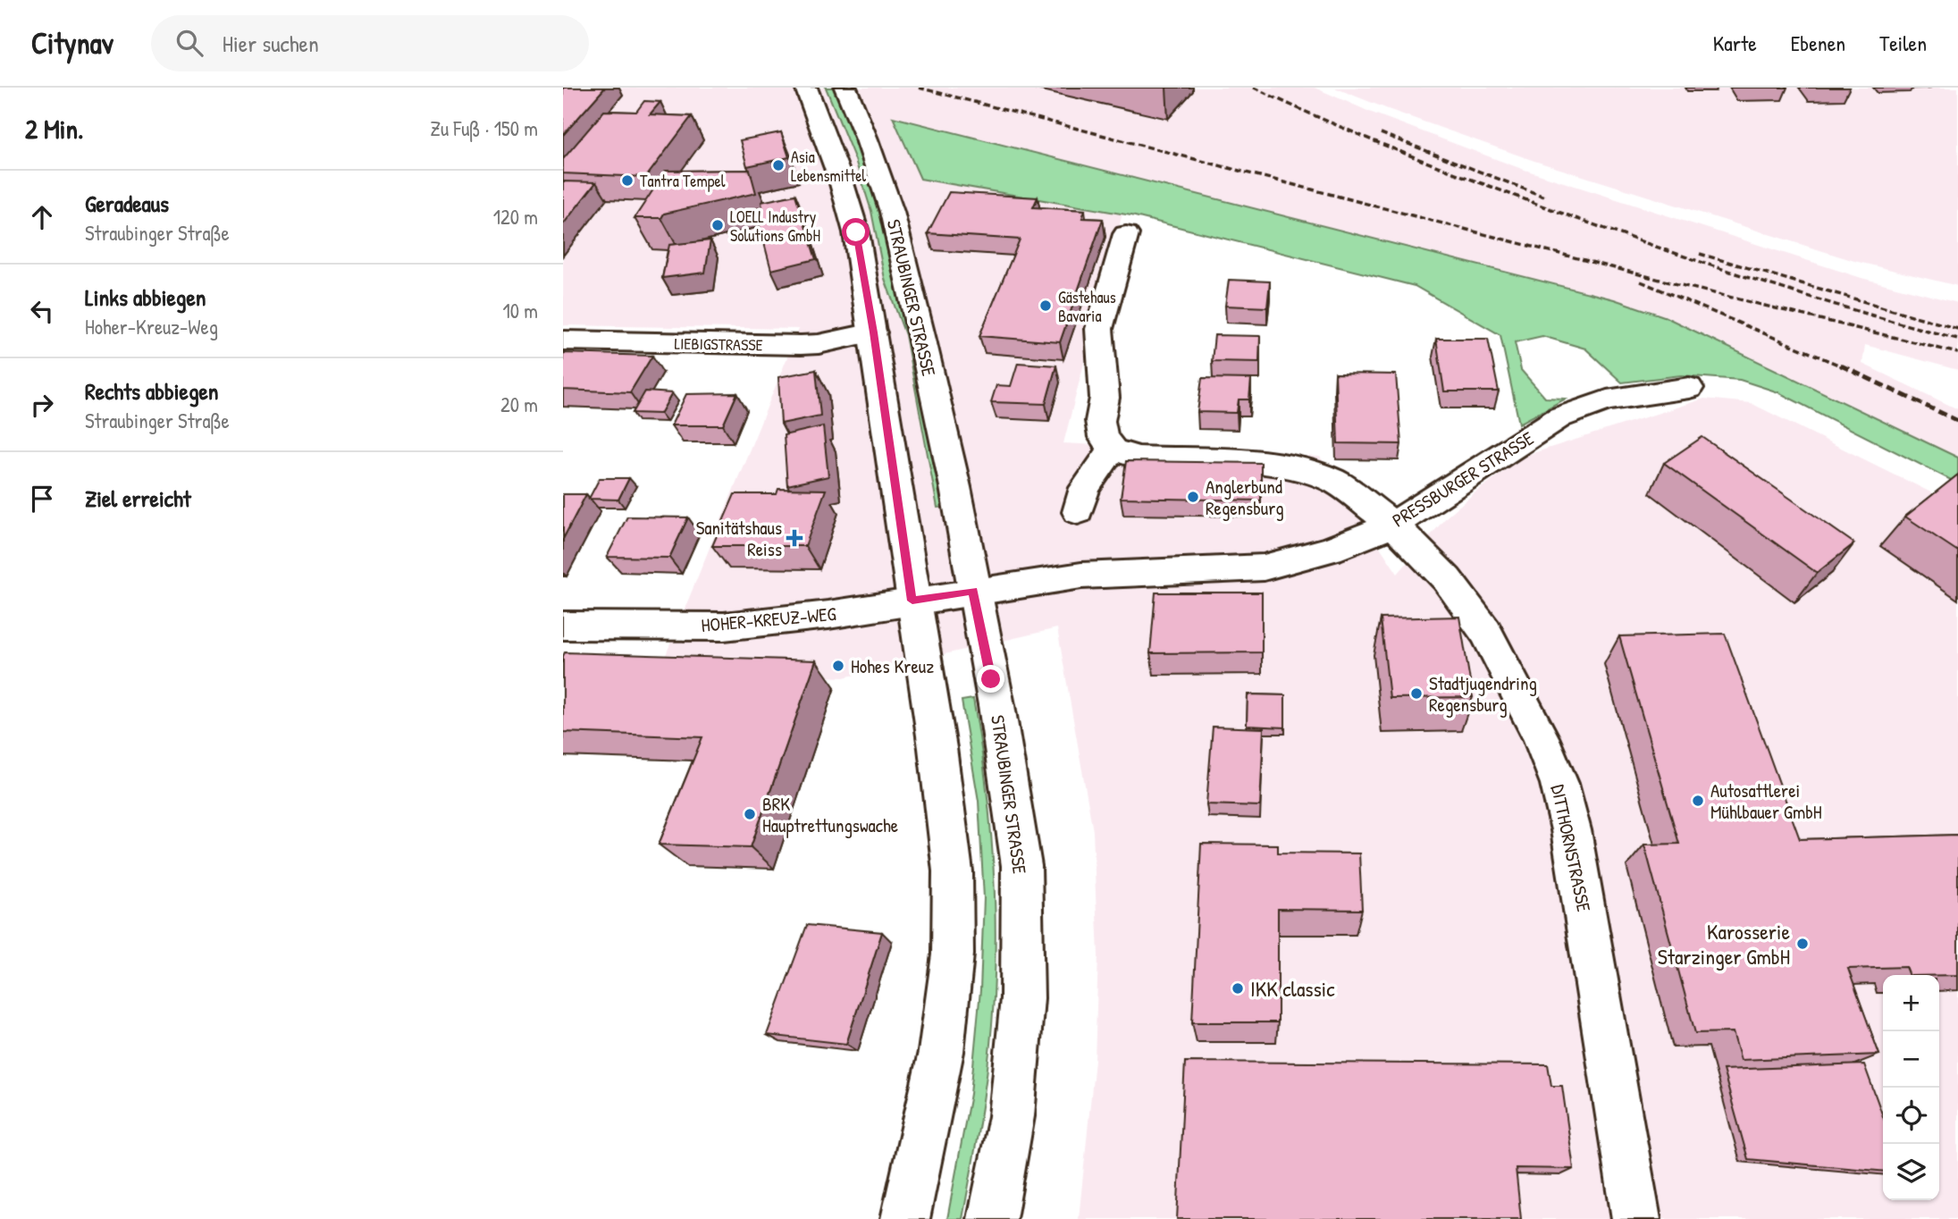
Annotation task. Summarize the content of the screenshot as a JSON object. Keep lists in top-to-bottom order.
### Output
{
  "streets": {
    "main road": [
      "STRAUBINGER STRASSE",
      "LIEBIGSTRASSE",
      "PRESSBURGER STRASSE",
      "HOHER-KREUZ-WEG",
      "DITTHORNSTRASSE"
    ]
  },
  "crossings": [
    ["STRAUBINGER STRASSE", "LIEBIGSTRASSE"],
    ["STRAUBINGER STRASSE", "PRESSBURGER STRASSE"],
    ["STRAUBINGER STRASSE", "HOHER-KREUZ-WEG"],
    ["PRESSBURGER STRASSE", "HOHER-KREUZ-WEG"],
    ["PRESSBURGER STRASSE", "DITTHORNSTRASSE"]
  ],
  "places": {
    "other": [
      "Asia Lebensmittel",
      "Tantra Tempel",
      "LOELL Industry Solutions GmbH",
      "Gästehaus Bavaria",
      "Anglerbund Regensburg",
      "Hohes Kreuz",
      "Stadtjugendring Regensburg",
      "Autosattlerei Mühlbauer GmbH",
      "BRK Hauptrettungswache",
      "Karosserie Starzinger GmbH",
      "IKK classic"
    ],
    "health": ["Sanitätshaus Reiss"]
  },
  "page": {
    "header": "Citynav",
    "search": "Hier suchen",
    "nav": ["Karte", "Ebenen", "Teilen"],
    "heading": ["2 Min.", "Zu Fuß · 150 m"],
    "list": [
      ["Geradeaus", "Straubinger Straße", "120 m"],
      ["Links abbiegen", "Hoher-Kreuz-Weg", "10 m"],
      ["Rechts abbiegen", "Straubinger Straße", "20 m"],
      "Ziel erreicht"
    ],
    "map_buttons": ["+", "−"]
  }
}
